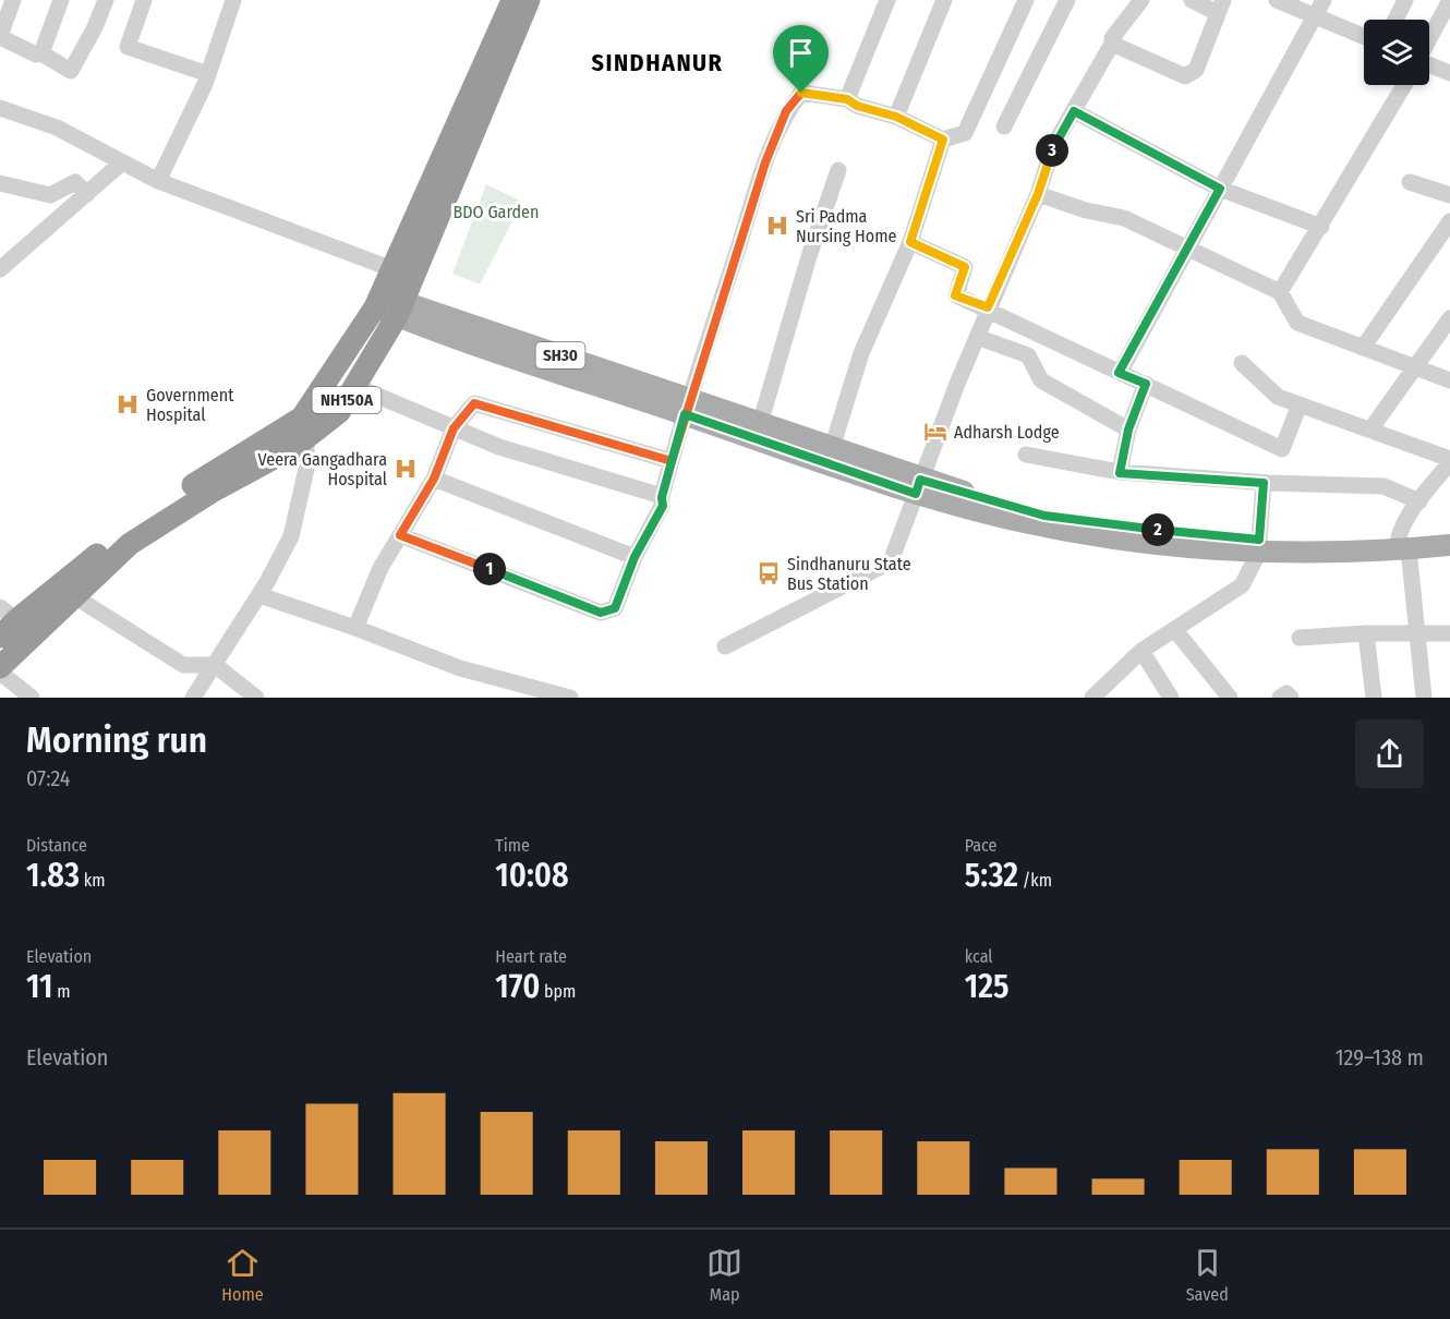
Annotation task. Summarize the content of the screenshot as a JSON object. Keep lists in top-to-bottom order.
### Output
{
  "streets": {
    "highway": ["NH150A"],
    "main road": ["SH30"]
  },
  "crossings": [
    ["SH30", "NH150A"]
  ],
  "districts": ["SINDHANUR"],
  "parks": ["BDO Garden"],
  "places": {
    "hospital": ["Sri Padma Nursing Home", "Government Hospital", "Veera Gangadhara Hospital"],
    "hotel": ["Adharsh Lodge"],
    "bus stop": ["Sindhanuru State Bus Station"]
  },
  "page": {
    "pins": ["3", "2", "1"],
    "heading": ["Morning run", "07:24"],
    "stats": [
      ["Distance", "1.83 km"],
      ["Time", "10:08"],
      ["Pace", "5:32 /km"],
      ["Elevation", "11 m"],
      ["Heart rate", "170 bpm"],
      ["kcal", "125"]
    ],
    "chart": ["Elevation", "129–138 m"],
    "tabs": ["Home", "Map", "Saved"]
  }
}
